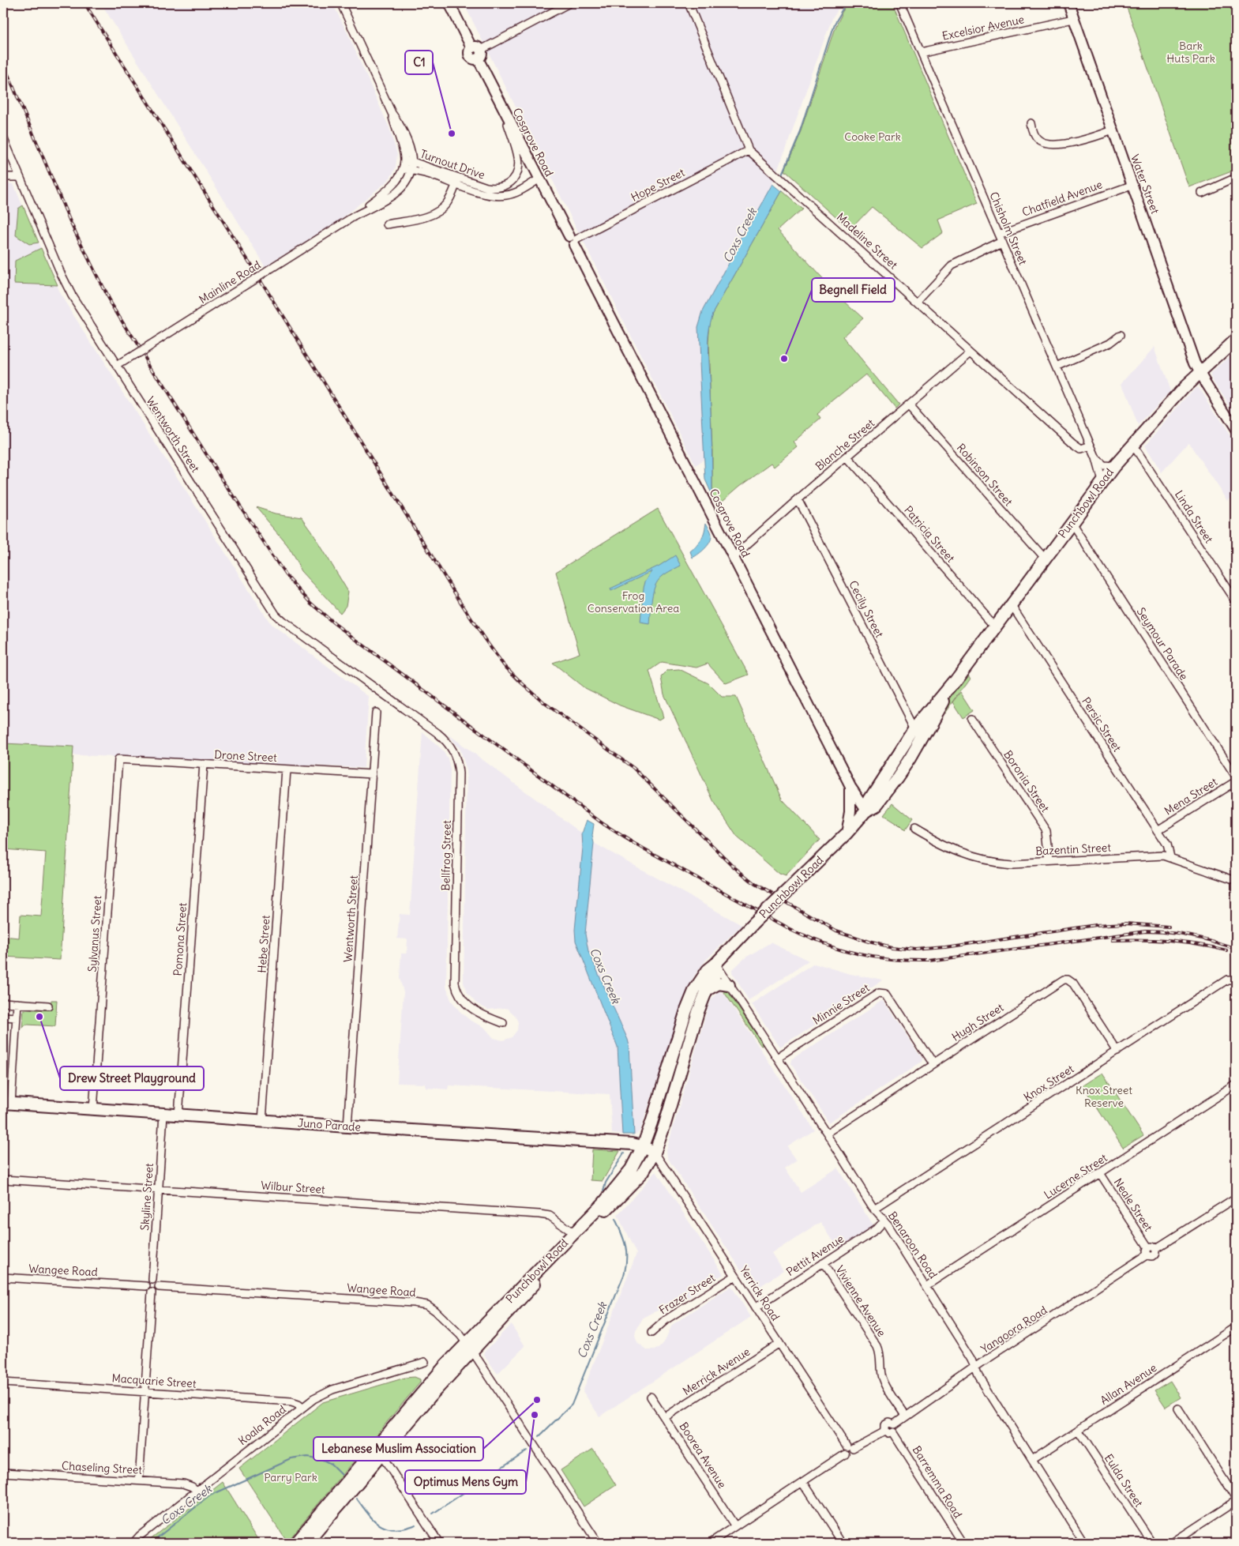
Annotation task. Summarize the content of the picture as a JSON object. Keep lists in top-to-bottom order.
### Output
{
  "streets": {
    "main road": [
      "Cosgrove Road",
      "Water Street",
      "Punchbowl Road",
      "Juno Parade"
    ],
    "street": [
      "Excelsior Avenue",
      "Turnout Drive",
      "Hope Street",
      "Chatfield Avenue",
      "Chisholm Street",
      "Madeline Street",
      "Mainline Road",
      "Wentworth Street",
      "Blanche Street",
      "Robinson Street",
      "Linda Street",
      "Patricia Street",
      "Cecily Street",
      "Seymour Parade",
      "Persic Street",
      "Drone Street",
      "Boronia Street",
      "Mena Street",
      "Bazentin Street",
      "Bellfrog Street",
      "Sylvanus Street",
      "Pomona Street",
      "Hebe Street",
      "Minnie Street",
      "Hugh Street",
      "Knox Street",
      "Lucerne Street",
      "Wilbur Street",
      "Skyline Street",
      "Neale Street",
      "Benaroon Road",
      "Pettit Avenue",
      "Wangee Road",
      "Yerrick Road",
      "Frazer Street",
      "Vivienne Avenue",
      "Yangoora Road",
      "Merrick Avenue",
      "Macquarie Street",
      "Allan Avenue",
      "Koala Road",
      "Boorea Avenue",
      "Chaseling Street",
      "Eulda Street",
      "Barremma Road"
    ]
  },
  "crossings": [
    ["Excelsior Avenue", "Water Street"],
    ["Excelsior Avenue", "Chisholm Street"],
    ["Cosgrove Road", "Turnout Drive"],
    ["Cosgrove Road", "Hope Street"],
    ["Cosgrove Road", "Blanche Street"],
    ["Cosgrove Road", "Punchbowl Road"],
    ["Turnout Drive", "Mainline Road"],
    ["Water Street", "Chatfield Avenue"],
    ["Water Street", "Punchbowl Road"],
    ["Hope Street", "Madeline Street"],
    ["Chatfield Avenue", "Chisholm Street"],
    ["Chisholm Street", "Madeline Street"],
    ["Chisholm Street", "Punchbowl Road"],
    ["Madeline Street", "Blanche Street"],
    ["Mainline Road", "Wentworth Street"],
    ["Wentworth Street", "Drone Street"],
    ["Wentworth Street", "Bellfrog Street"],
    ["Wentworth Street", "Juno Parade"],
    ["Blanche Street", "Robinson Street"],
    ["Blanche Street", "Patricia Street"],
    ["Blanche Street", "Cecily Street"],
    ["Robinson Street", "Punchbowl Road"],
    ["Punchbowl Road", "Linda Street"],
    ["Punchbowl Road", "Patricia Street"],
    ["Punchbowl Road", "Cecily Street"],
    ["Punchbowl Road", "Seymour Parade"],
    ["Punchbowl Road", "Persic Street"],
    ["Punchbowl Road", "Juno Parade"],
    ["Punchbowl Road", "Wilbur Street"],
    ["Punchbowl Road", "Benaroon Road"],
    ["Punchbowl Road", "Wangee Road"],
    ["Punchbowl Road", "Yerrick Road"],
    ["Persic Street", "Mena Street"],
    ["Persic Street", "Bazentin Street"],
    ["Drone Street", "Sylvanus Street"],
    ["Drone Street", "Pomona Street"],
    ["Drone Street", "Hebe Street"],
    ["Boronia Street", "Bazentin Street"],
    ["Sylvanus Street", "Juno Parade"],
    ["Pomona Street", "Juno Parade"],
    ["Hebe Street", "Juno Parade"],
    ["Minnie Street", "Hugh Street"],
    ["Minnie Street", "Benaroon Road"],
    ["Hugh Street", "Knox Street"],
    ["Hugh Street", "Benaroon Road"],
    ["Knox Street", "Benaroon Road"],
    ["Juno Parade", "Skyline Street"],
    ["Juno Parade", "Yerrick Road"],
    ["Lucerne Street", "Neale Street"],
    ["Lucerne Street", "Benaroon Road"],
    ["Wilbur Street", "Skyline Street"],
    ["Skyline Street", "Wangee Road"],
    ["Neale Street", "Yangoora Road"],
    ["Benaroon Road", "Pettit Avenue"],
    ["Benaroon Road", "Yangoora Road"],
    ["Benaroon Road", "Allan Avenue"],
    ["Pettit Avenue", "Yerrick Road"],
    ["Pettit Avenue", "Vivienne Avenue"],
    ["Yerrick Road", "Frazer Street"],
    ["Yerrick Road", "Merrick Avenue"],
    ["Vivienne Avenue", "Yangoora Road"],
    ["Yangoora Road", "Barremma Road"],
    ["Merrick Avenue", "Boorea Avenue"],
    ["Macquarie Street", "Koala Road"],
    ["Allan Avenue", "Eulda Street"],
    ["Koala Road", "Chaseling Street"]
  ],
  "water": ["Coxs Creek"],
  "parks": [
    "Bark Huts Park",
    "Cooke Park",
    "Frog Conservation Area",
    "Knox Street Reserve",
    "Parry Park"
  ],
  "places": [
    "C1",
    "Begnell Field",
    "Drew Street Playground",
    "Lebanese Muslim Association",
    "Optimus Mens Gym"
  ]
}
